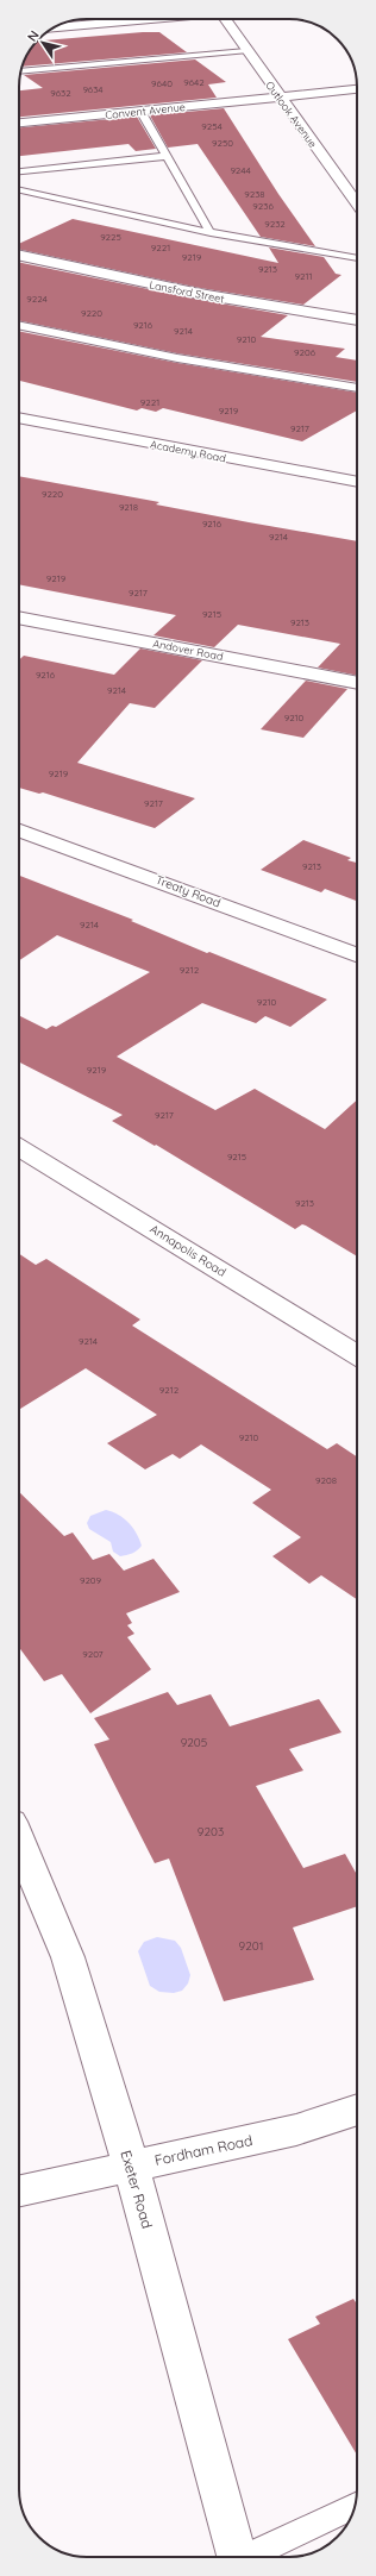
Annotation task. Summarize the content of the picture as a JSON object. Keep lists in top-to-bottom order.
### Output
{
  "streets": {
    "street": [
      "Convent Avenue",
      "Outlook Avenue",
      "Lansford Street",
      "Academy Road",
      "Andover Road",
      "Treaty Road",
      "Annapolis Road",
      "Fordham Road",
      "Exeter Road"
    ]
  },
  "crossings": [
    ["Convent Avenue", "Outlook Avenue"],
    ["Fordham Road", "Exeter Road"]
  ],
  "house_numbers": [
    "9642",
    "9640",
    "9634",
    "9632",
    "9254",
    "9250",
    "9244",
    "9238",
    "9236",
    "9232",
    "9225",
    "9221",
    "9219",
    "9213",
    "9211",
    "9224",
    "9220",
    "9216",
    "9214",
    "9210",
    "9206",
    "9221",
    "9219",
    "9217",
    "9220",
    "9218",
    "9216",
    "9214",
    "9219",
    "9217",
    "9215",
    "9213",
    "9216",
    "9214",
    "9210",
    "9219",
    "9217",
    "9213",
    "9214",
    "9212",
    "9210",
    "9219",
    "9217",
    "9215",
    "9213",
    "9214",
    "9212",
    "9210",
    "9208",
    "9209",
    "9207",
    "9205",
    "9203",
    "9201"
  ],
  "north": "top left"
}
